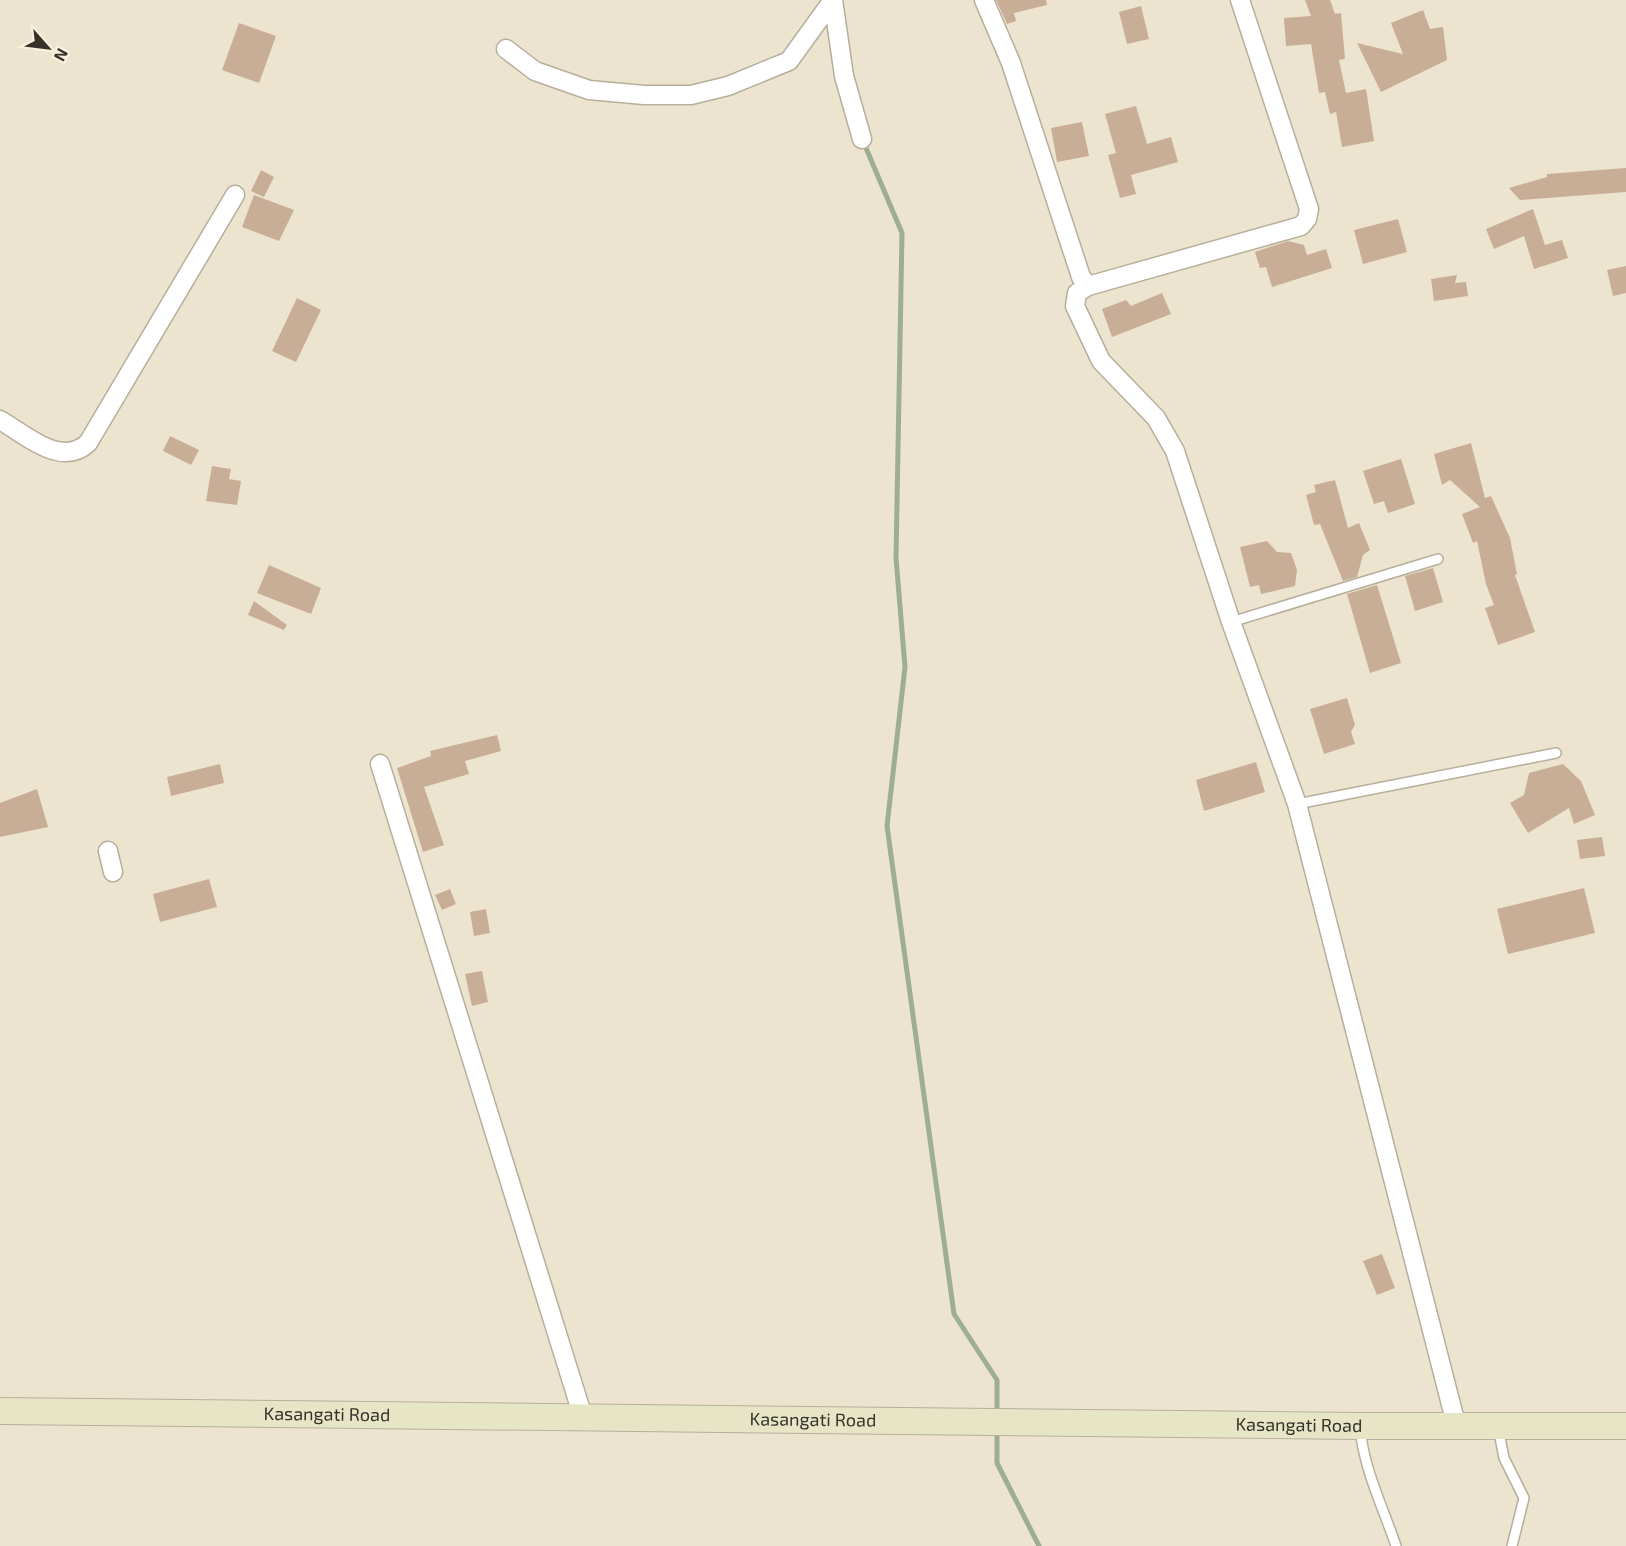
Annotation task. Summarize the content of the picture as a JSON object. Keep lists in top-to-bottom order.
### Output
{
  "streets": {
    "street": ["Kasangati Road"]
  },
  "north": "bottom right"
}
